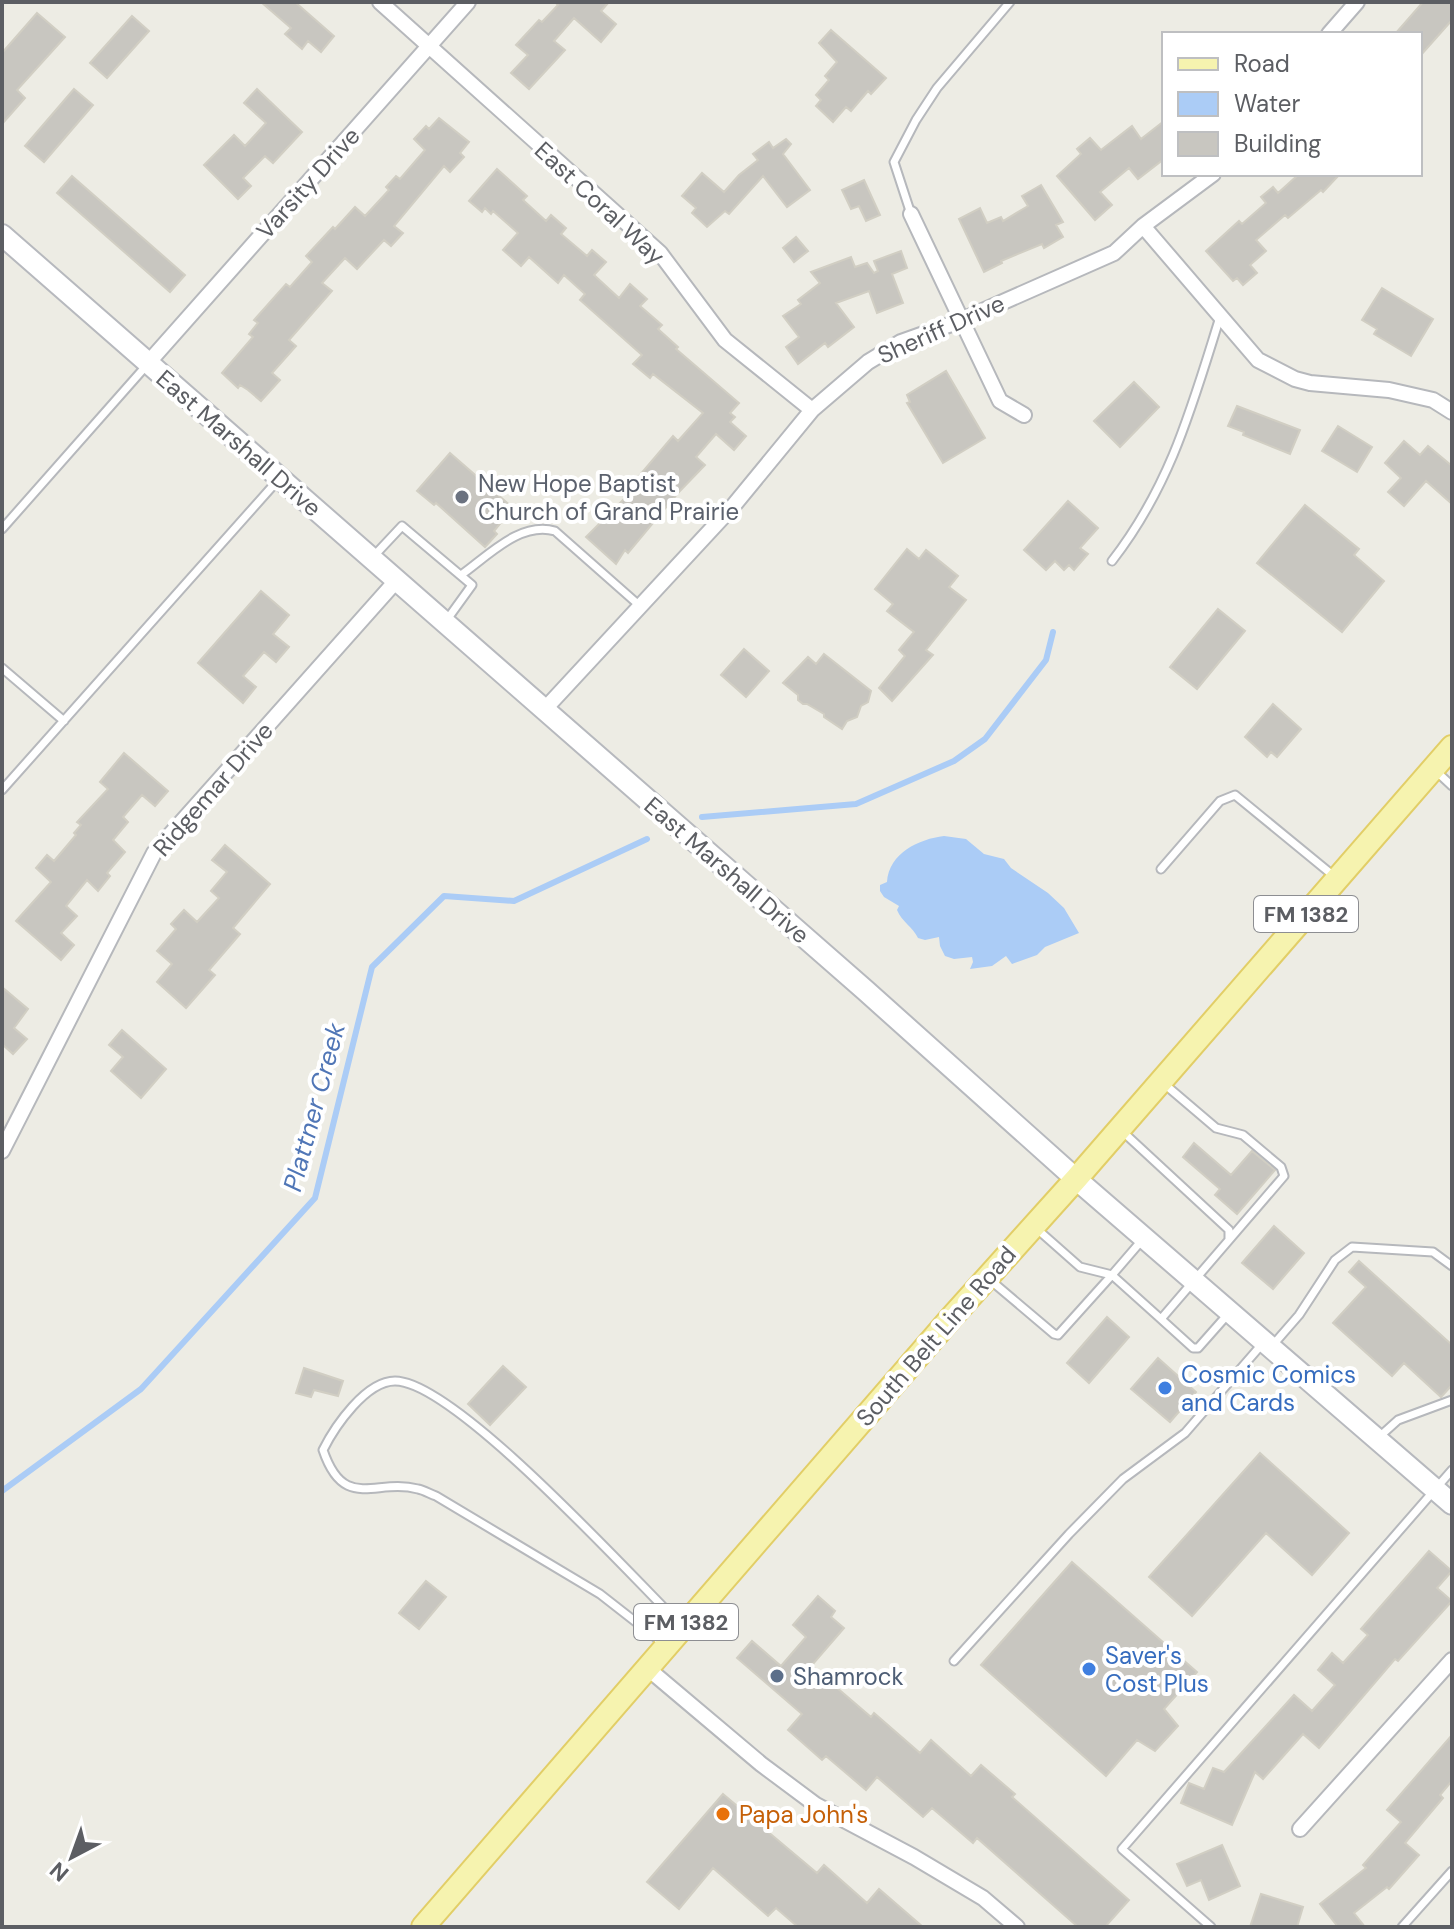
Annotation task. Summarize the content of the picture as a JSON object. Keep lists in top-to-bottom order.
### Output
{
  "streets": {
    "main road": ["FM 1382", "South Belt Line Road"],
    "street": [
      "Varsity Drive",
      "East Coral Way",
      "Sheriff Drive",
      "East Marshall Drive",
      "Ridgemar Drive"
    ]
  },
  "crossings": [
    ["Varsity Drive", "East Coral Way"],
    ["Varsity Drive", "East Marshall Drive"],
    ["East Coral Way", "Sheriff Drive"],
    ["Sheriff Drive", "East Marshall Drive"],
    ["East Marshall Drive", "Ridgemar Drive"],
    ["East Marshall Drive", "South Belt Line Road"]
  ],
  "water": ["Plattner Creek"],
  "places": [
    "New Hope Baptist Church of Grand Prairie",
    "Cosmic Comics and Cards",
    "Saver's Cost Plus",
    "Shamrock",
    "Papa John's"
  ],
  "legend": ["Road", "Water", "Building"],
  "north": "bottom left"
}
